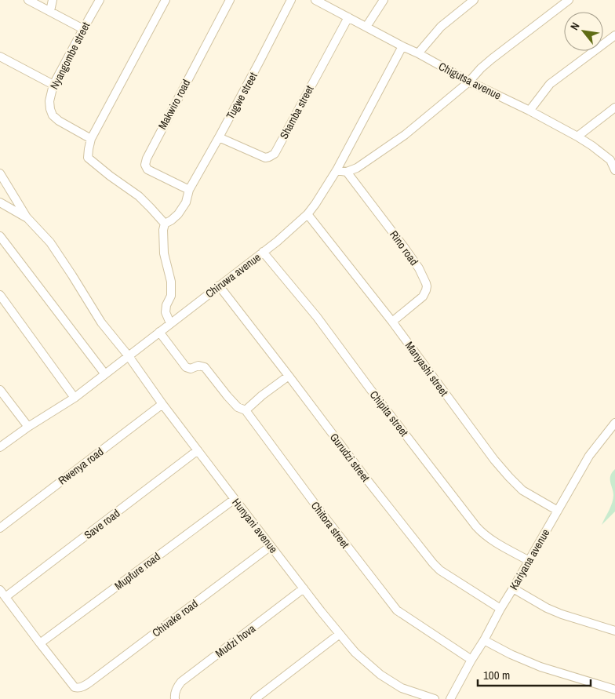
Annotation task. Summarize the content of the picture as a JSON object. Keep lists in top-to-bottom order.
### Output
{
  "streets": {
    "street": [
      "Nyangombe street",
      "Chigutsa avenue",
      "Tugwe street",
      "Makwiro road",
      "Shamba street",
      "Rino road",
      "Chiruwa avenue",
      "Manyashi street",
      "Chipita street",
      "Gurudzi street",
      "Rwenya road",
      "Save road",
      "Chitora street",
      "Hunyani avenue",
      "Kariyana avenue",
      "Mupfure road",
      "Chivake road",
      "Mudzi hova"
    ]
  },
  "crossings": [
    ["Chigutsa avenue", "Shamba street"],
    ["Chigutsa avenue", "Chiruwa avenue"],
    ["Tugwe street", "Makwiro road"],
    ["Tugwe street", "Shamba street"],
    ["Rino road", "Manyashi street"],
    ["Chiruwa avenue", "Manyashi street"],
    ["Chiruwa avenue", "Chipita street"],
    ["Chiruwa avenue", "Gurudzi street"],
    ["Chiruwa avenue", "Chitora street"],
    ["Chiruwa avenue", "Hunyani avenue"],
    ["Manyashi street", "Kariyana avenue"],
    ["Chipita street", "Kariyana avenue"],
    ["Gurudzi street", "Kariyana avenue"],
    ["Rwenya road", "Hunyani avenue"],
    ["Save road", "Hunyani avenue"],
    ["Chitora street", "Kariyana avenue"],
    ["Hunyani avenue", "Mupfure road"],
    ["Hunyani avenue", "Chivake road"],
    ["Hunyani avenue", "Mudzi hova"],
    ["Mupfure road", "Chivake road"]
  ],
  "scale_bar": "100 m",
  "north": "top left"
}
